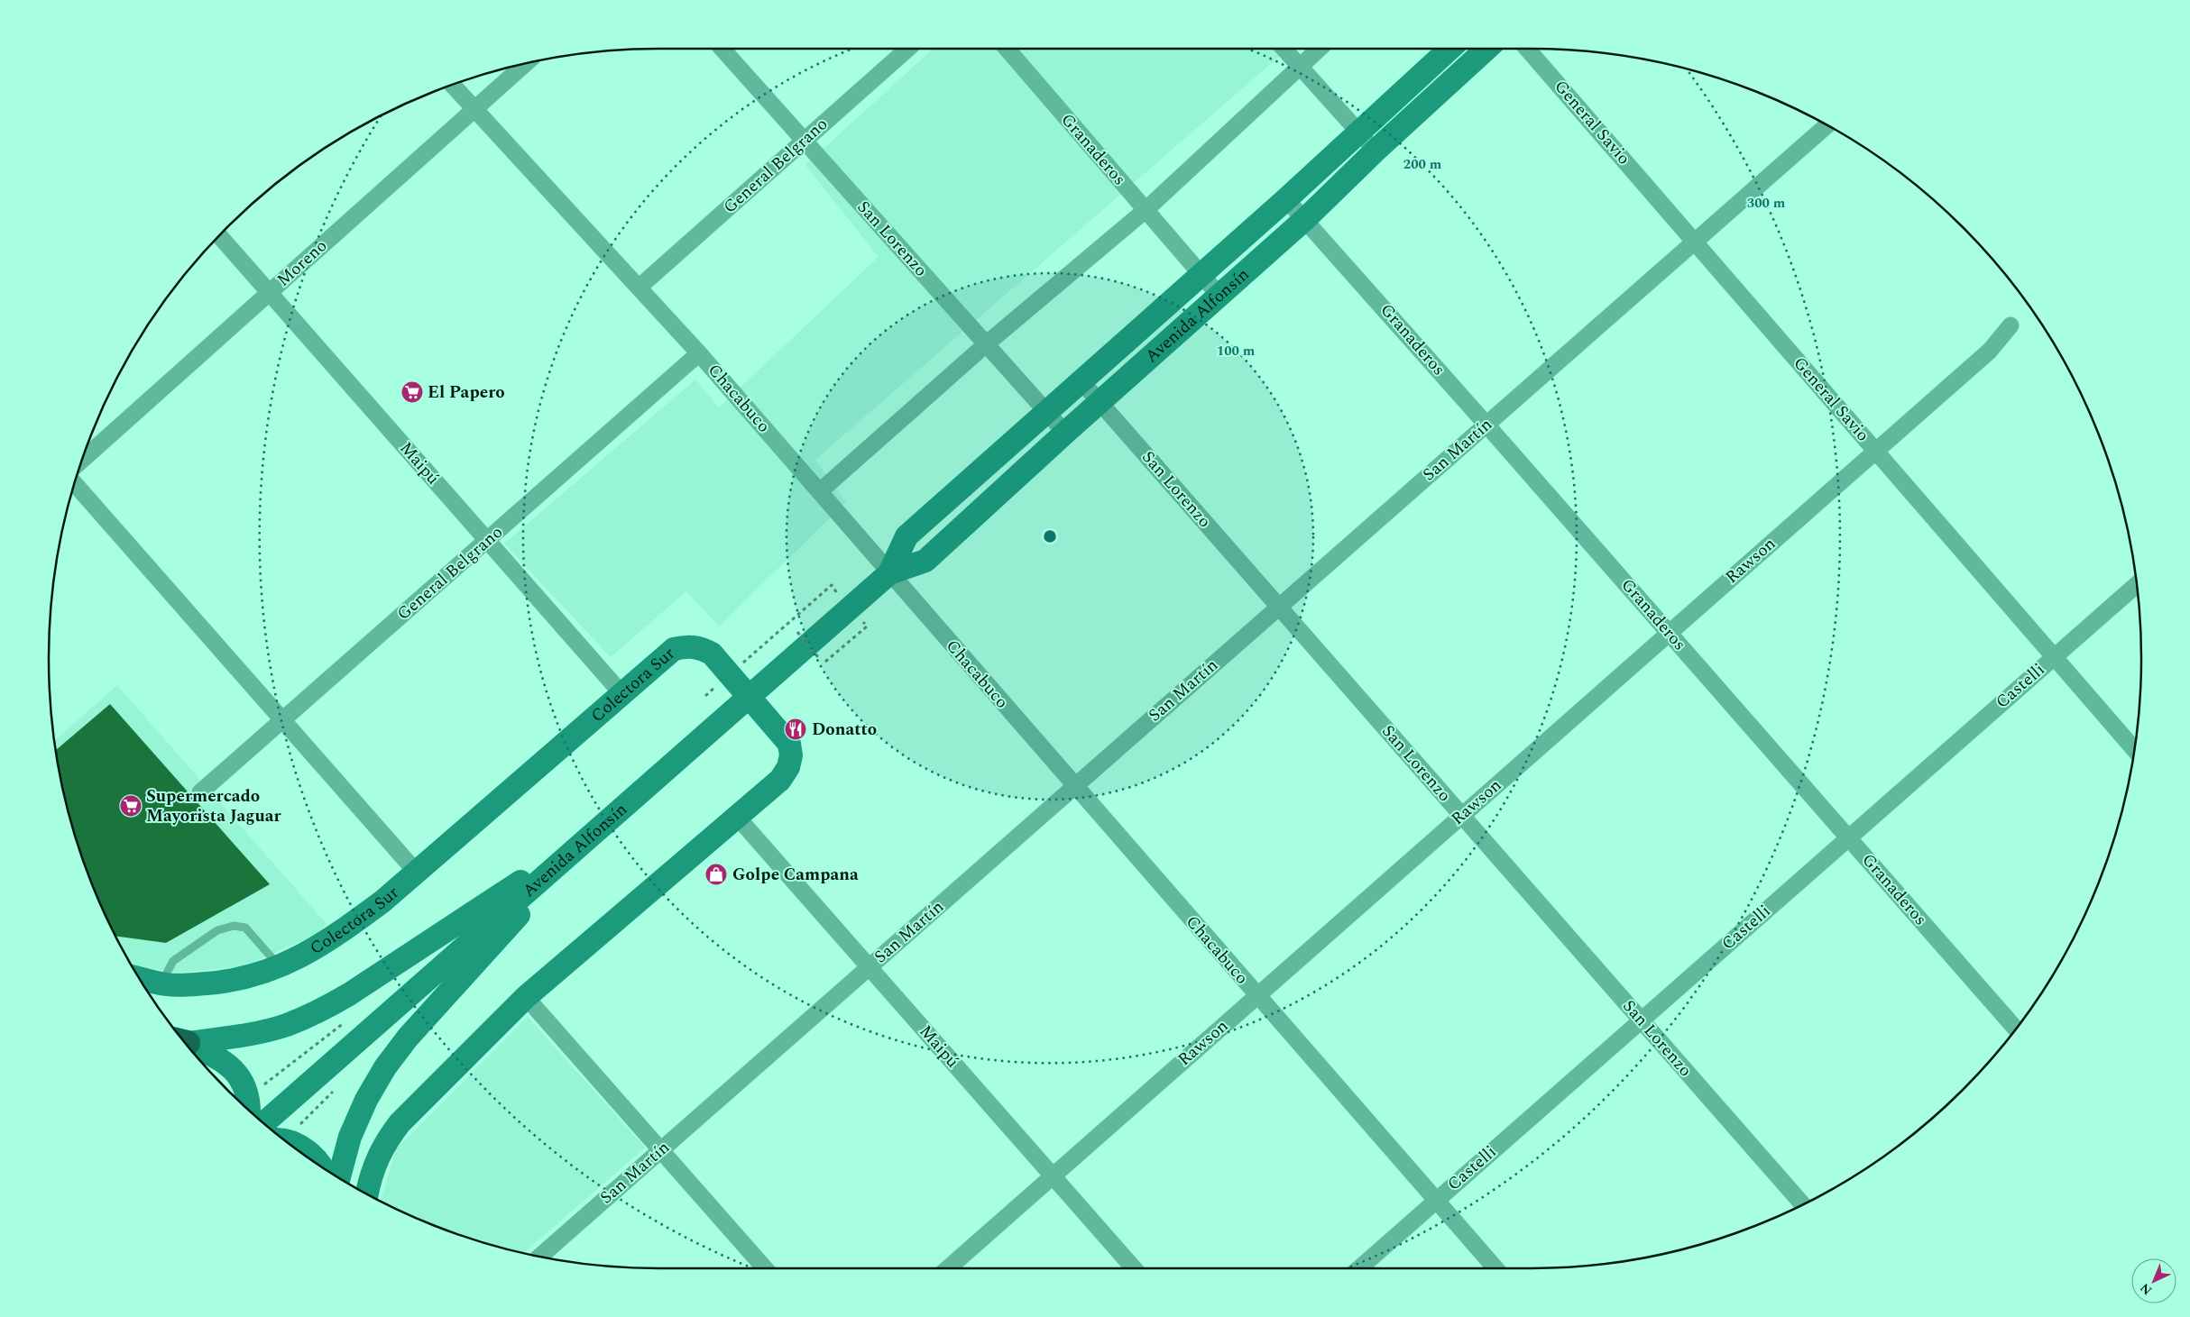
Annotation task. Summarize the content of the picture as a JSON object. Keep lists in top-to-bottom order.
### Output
{
  "streets": {
    "main road": ["Avenida Alfonsín", "Colectora Sur"],
    "street": [
      "General Savio",
      "Granaderos",
      "General Belgrano",
      "San Lorenzo",
      "Moreno",
      "Chacabuco",
      "San Martín",
      "Maipú",
      "Rawson",
      "Castelli"
    ]
  },
  "crossings": [
    ["General Savio", "San Martín"],
    ["General Savio", "Rawson"],
    ["General Savio", "Castelli"],
    ["Granaderos", "Avenida Alfonsín"],
    ["Granaderos", "San Martín"],
    ["Granaderos", "Rawson"],
    ["Granaderos", "Castelli"],
    ["General Belgrano", "San Lorenzo"],
    ["General Belgrano", "Chacabuco"],
    ["General Belgrano", "Maipú"],
    ["San Lorenzo", "Avenida Alfonsín"],
    ["San Lorenzo", "San Martín"],
    ["San Lorenzo", "Rawson"],
    ["San Lorenzo", "Castelli"],
    ["Moreno", "Chacabuco"],
    ["Moreno", "Maipú"],
    ["Avenida Alfonsín", "Chacabuco"],
    ["Avenida Alfonsín", "Colectora Sur"],
    ["Chacabuco", "San Martín"],
    ["Chacabuco", "Rawson"],
    ["Chacabuco", "Castelli"],
    ["San Martín", "Maipú"],
    ["Maipú", "Rawson"],
    ["Maipú", "Colectora Sur"]
  ],
  "places": {
    "supermarket": ["El Papero", "Supermercado Mayorista Jaguar"],
    "restaurant": ["Donatto"],
    "shop": ["Golpe Campana"]
  },
  "north": "bottom left",
  "rings": ["200 m", "300 m", "100 m"]
}
